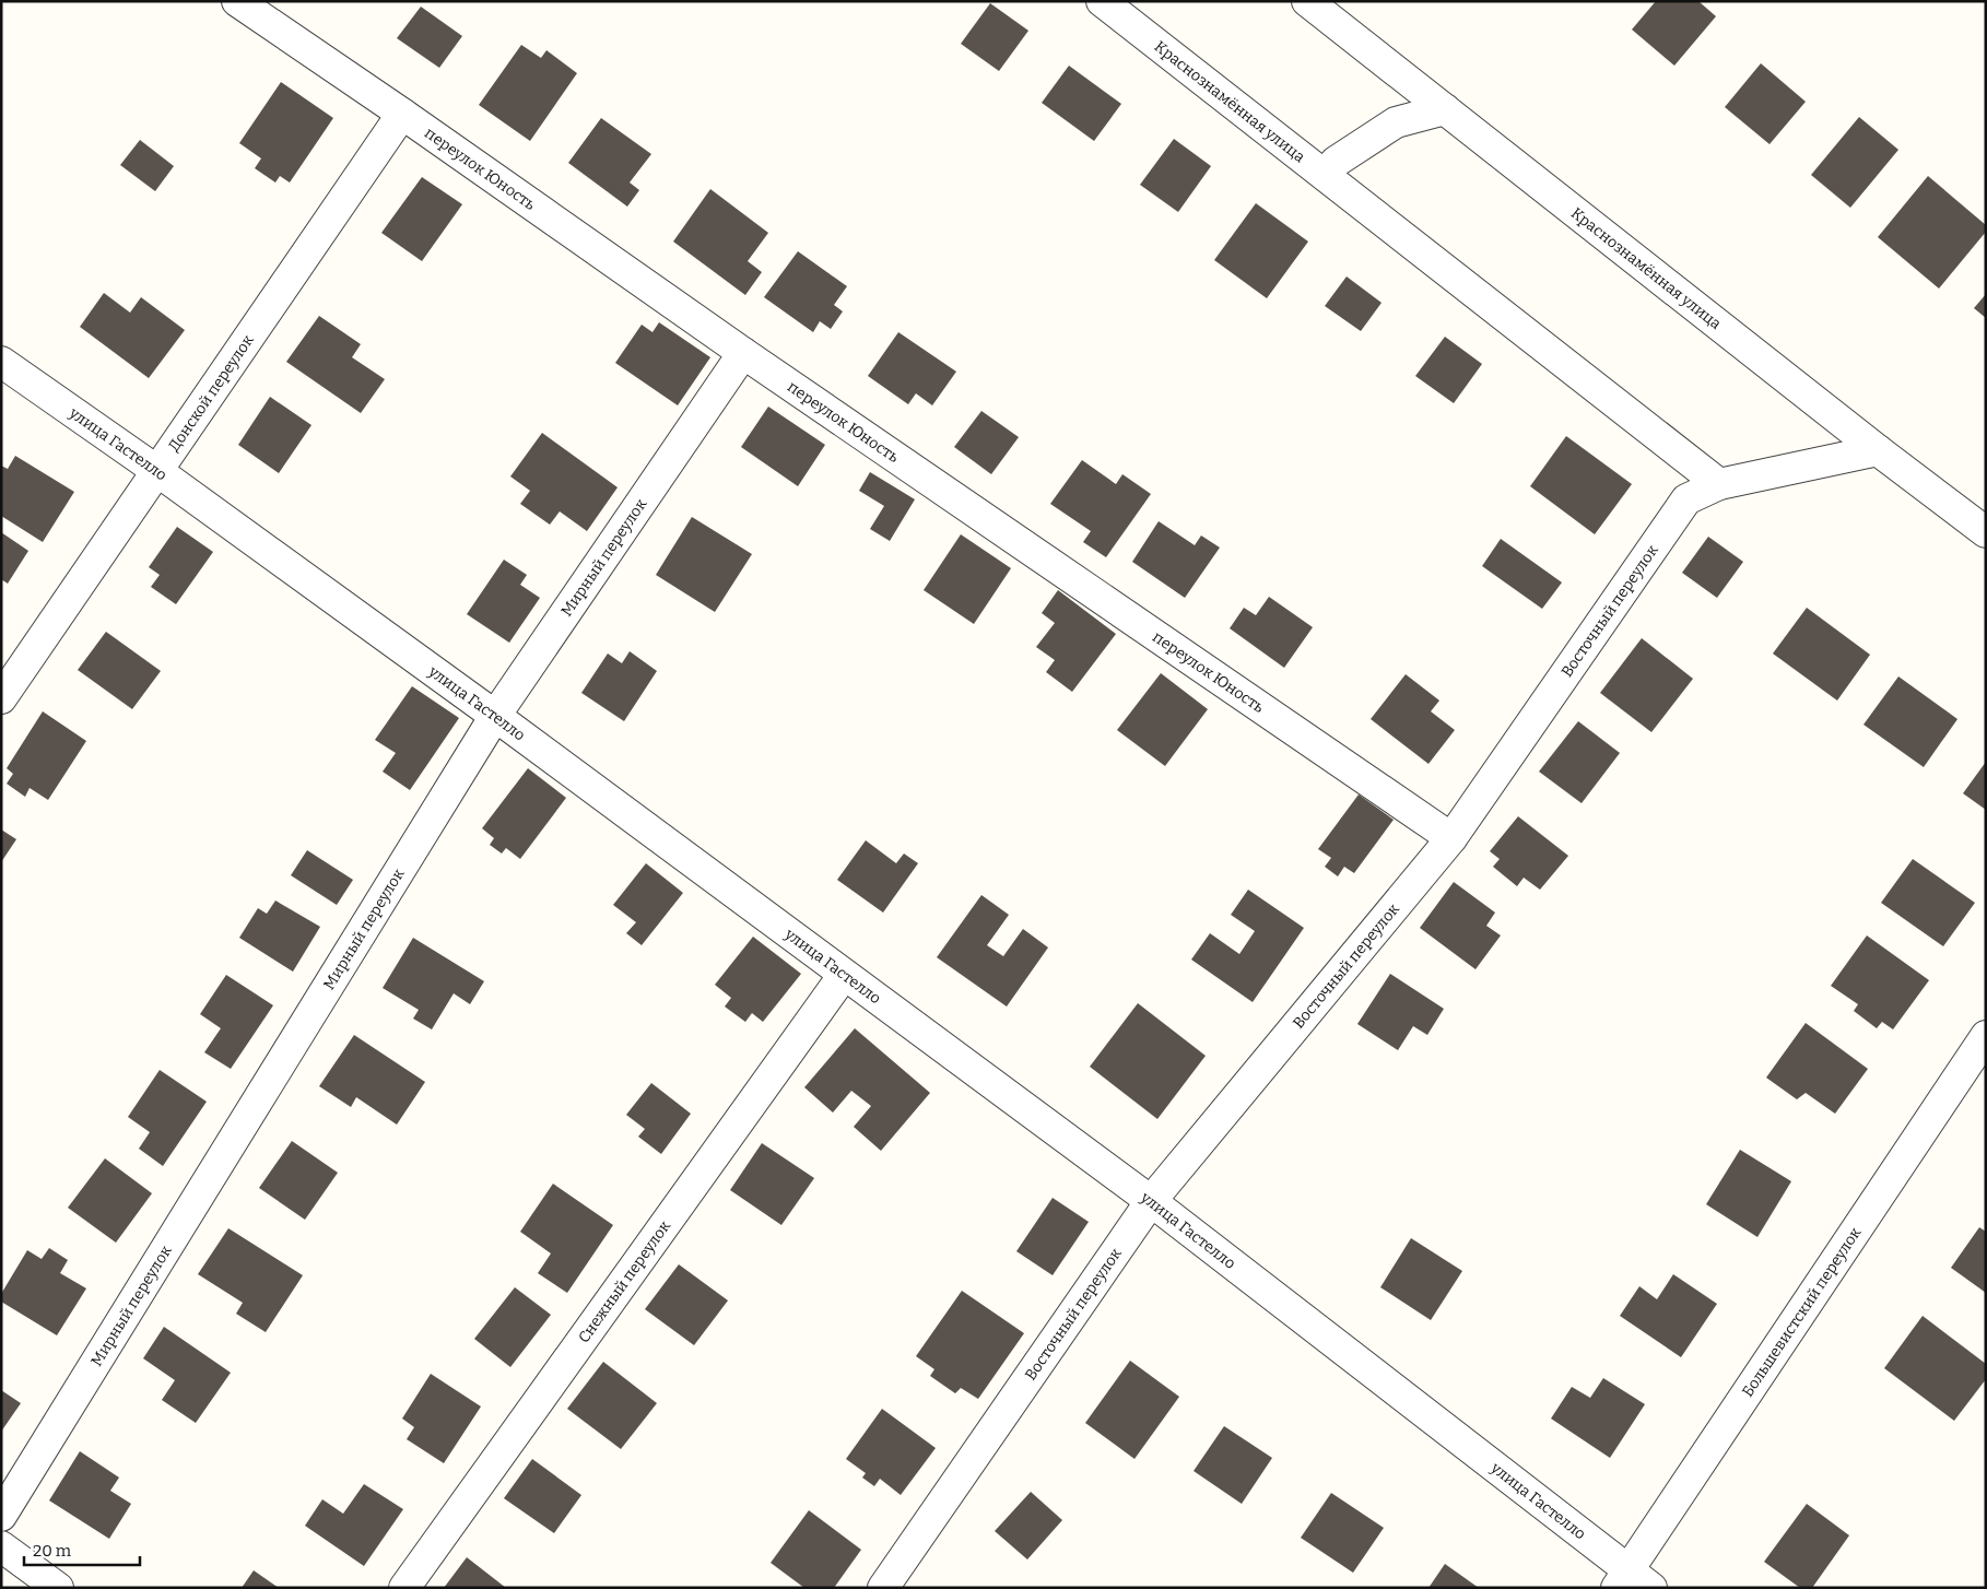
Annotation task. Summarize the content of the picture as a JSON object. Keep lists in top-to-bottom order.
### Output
{
  "streets": {
    "street": [
      "Краснознамённая улица",
      "переулок Юность",
      "Донской переулок",
      "улица Гастелло",
      "Мирный переулок",
      "Восточный переулок",
      "Снежный переулок",
      "Большевистский переулок"
    ]
  },
  "crossings": [
    ["Краснознамённая улица", "Восточный переулок"],
    ["переулок Юность", "Донской переулок"],
    ["переулок Юность", "Мирный переулок"],
    ["переулок Юность", "Восточный переулок"],
    ["Донской переулок", "улица Гастелло"],
    ["улица Гастелло", "Мирный переулок"],
    ["улица Гастелло", "Восточный переулок"],
    ["улица Гастелло", "Снежный переулок"],
    ["улица Гастелло", "Большевистский переулок"]
  ],
  "scale_bar": "20 m"
}
